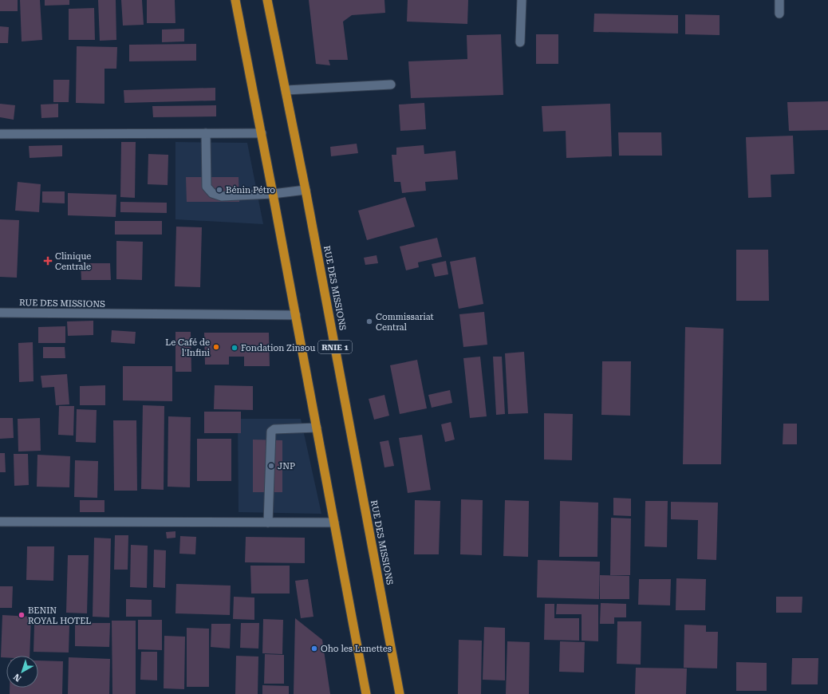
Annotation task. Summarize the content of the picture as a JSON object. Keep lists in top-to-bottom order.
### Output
{
  "streets": {
    "highway": ["RUE DES MISSIONS", "RNIE 1"]
  },
  "places": {
    "other": [
      "Bénin Pétro",
      "Commissariat Central",
      "Le Café de l'Infini",
      "Fondation Zinsou",
      "JNP",
      "BENIN ROYAL HOTEL",
      "Oho les Lunettes"
    ],
    "health": ["Clinique Centrale"]
  },
  "north": "bottom left"
}
